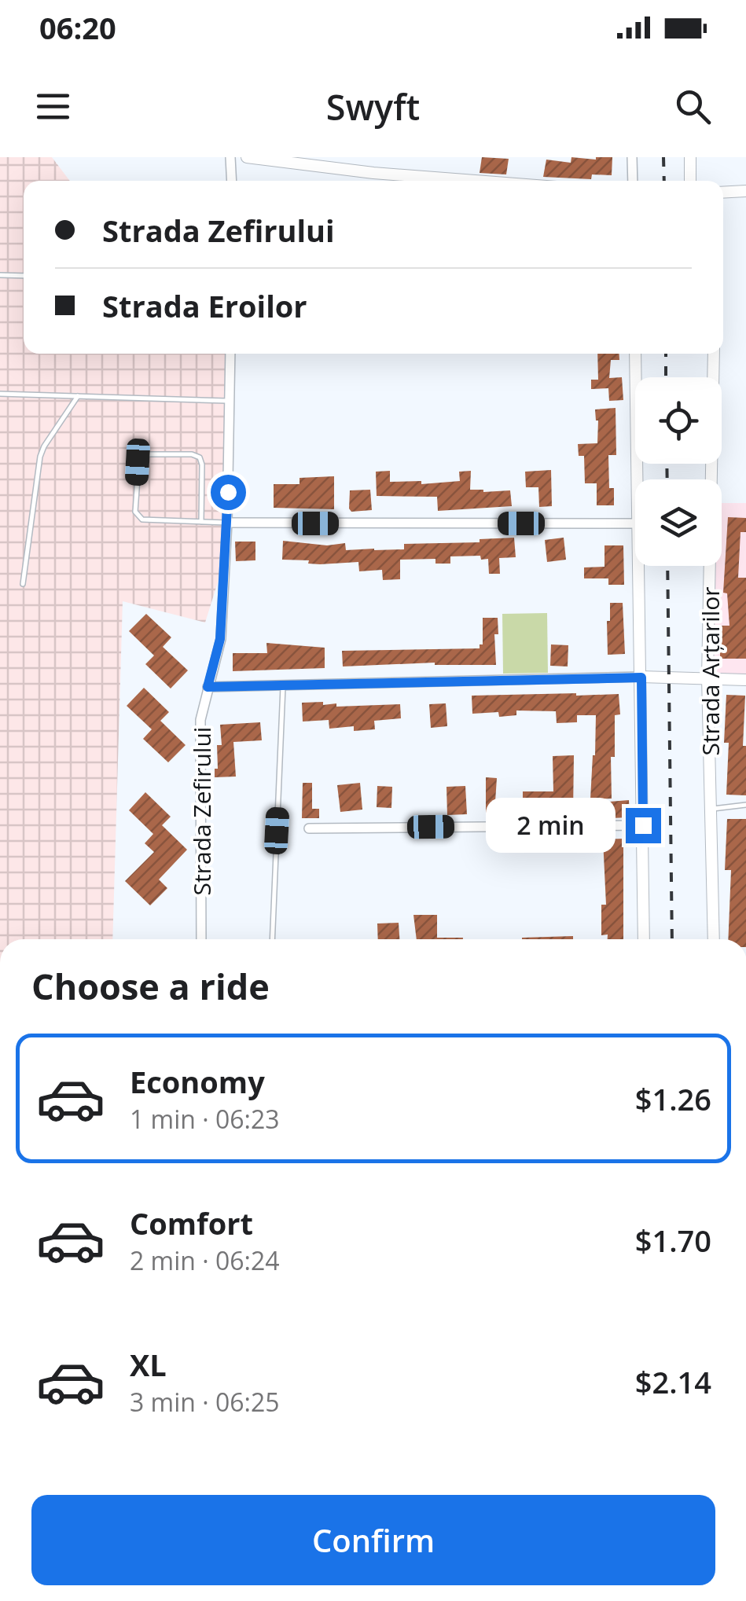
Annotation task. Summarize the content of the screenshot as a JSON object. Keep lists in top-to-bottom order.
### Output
{
  "streets": {
    "street": ["Strada Arțarilor", "Strada Zefirului"]
  },
  "page": {
    "status": "06:20",
    "header": "Swyft",
    "banner": ["Strada Zefirului", "Strada Eroilor"],
    "bubble": "2 min",
    "heading": "Choose a ride",
    "list": [
      {
        "name": "Economy",
        "note": "1 min · 06:23",
        "value": "$1.26"
      },
      {
        "name": "Comfort",
        "note": "2 min · 06:24",
        "value": "$1.70"
      },
      {
        "name": "XL",
        "note": "3 min · 06:25",
        "value": "$2.14"
      }
    ],
    "buttons": "Confirm"
  }
}
